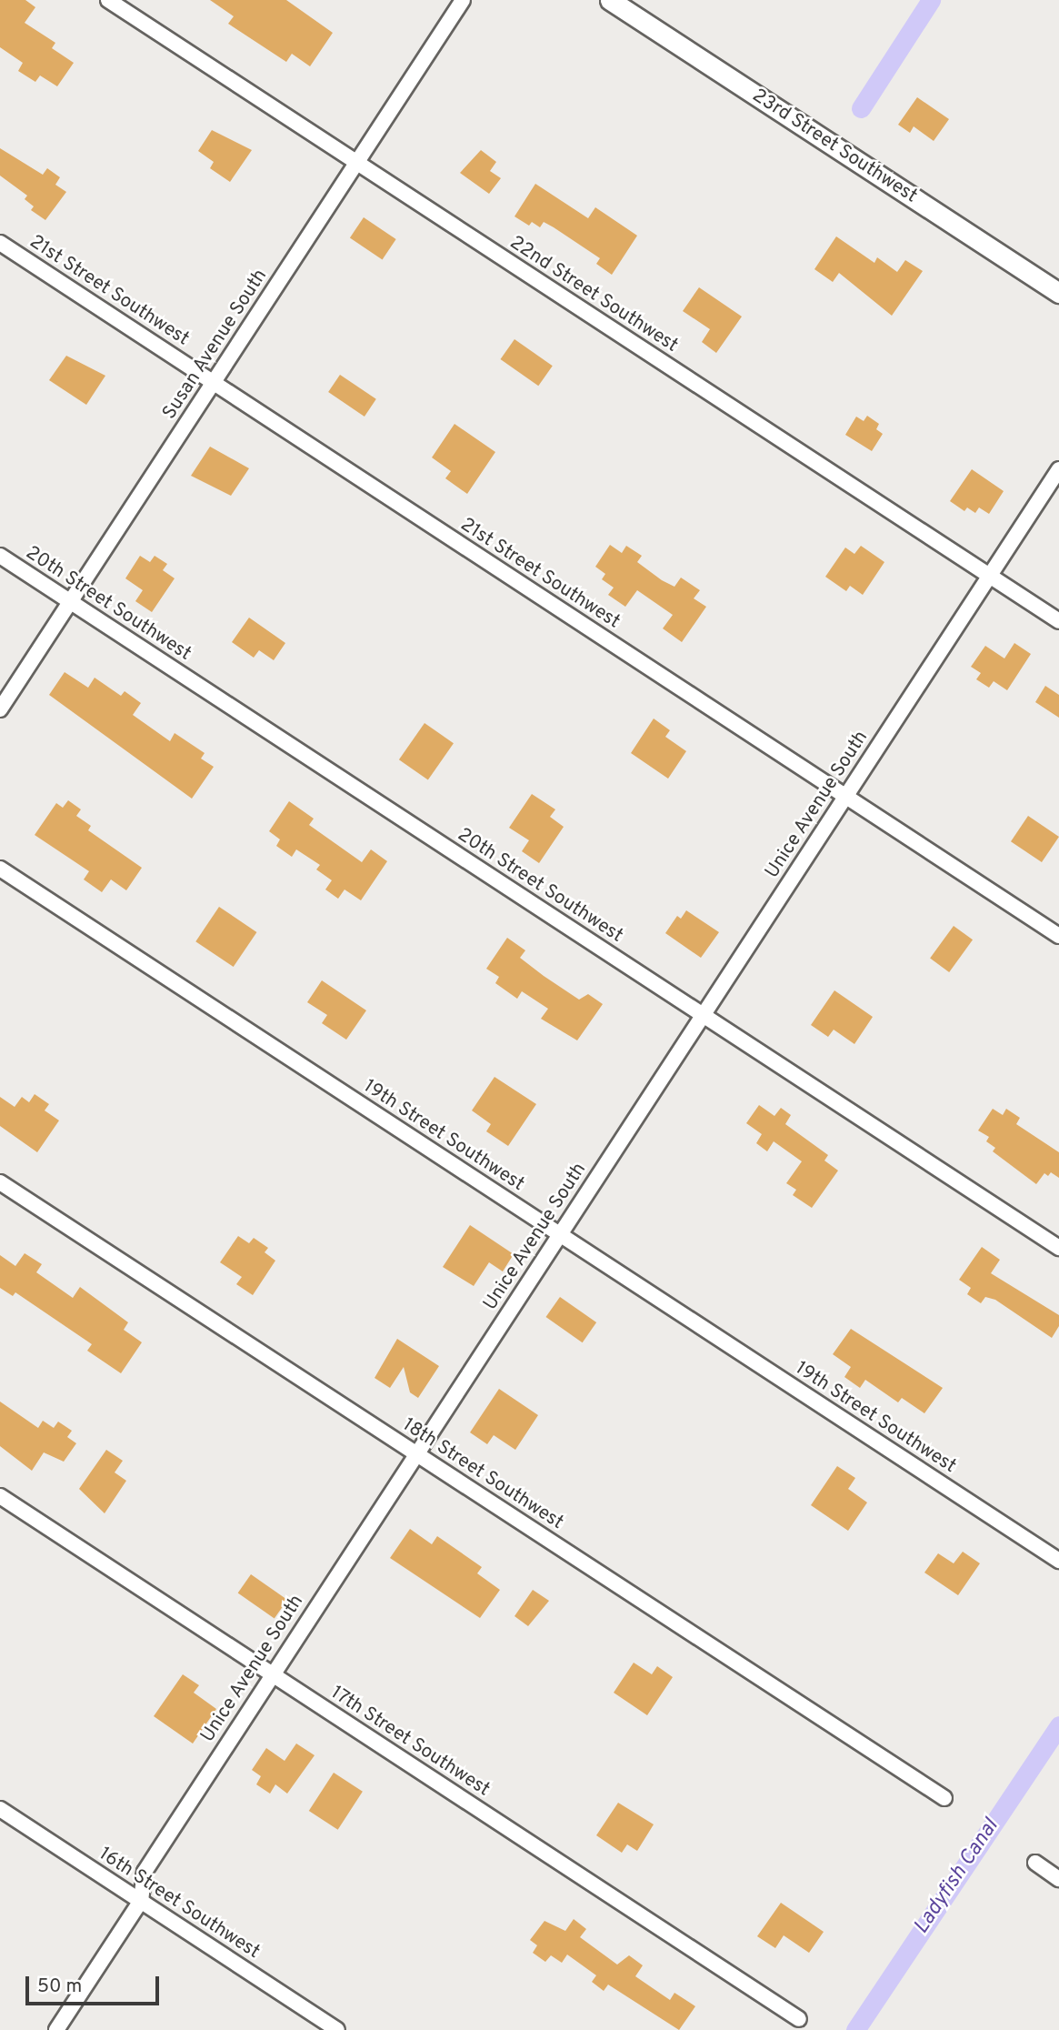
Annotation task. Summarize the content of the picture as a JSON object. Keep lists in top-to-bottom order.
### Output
{
  "streets": {
    "street": [
      "23rd Street Southwest",
      "21st Street Southwest",
      "22nd Street Southwest",
      "Susan Avenue South",
      "20th Street Southwest",
      "Unice Avenue South",
      "19th Street Southwest",
      "18th Street Southwest",
      "17th Street Southwest",
      "16th Street Southwest"
    ]
  },
  "crossings": [
    ["21st Street Southwest", "Susan Avenue South"],
    ["21st Street Southwest", "Unice Avenue South"],
    ["22nd Street Southwest", "Susan Avenue South"],
    ["22nd Street Southwest", "Unice Avenue South"],
    ["Susan Avenue South", "20th Street Southwest"],
    ["20th Street Southwest", "Unice Avenue South"],
    ["Unice Avenue South", "19th Street Southwest"],
    ["Unice Avenue South", "18th Street Southwest"],
    ["Unice Avenue South", "17th Street Southwest"],
    ["Unice Avenue South", "16th Street Southwest"]
  ],
  "water": ["Ladyfish Canal"],
  "scale_bar": "50 m"
}
